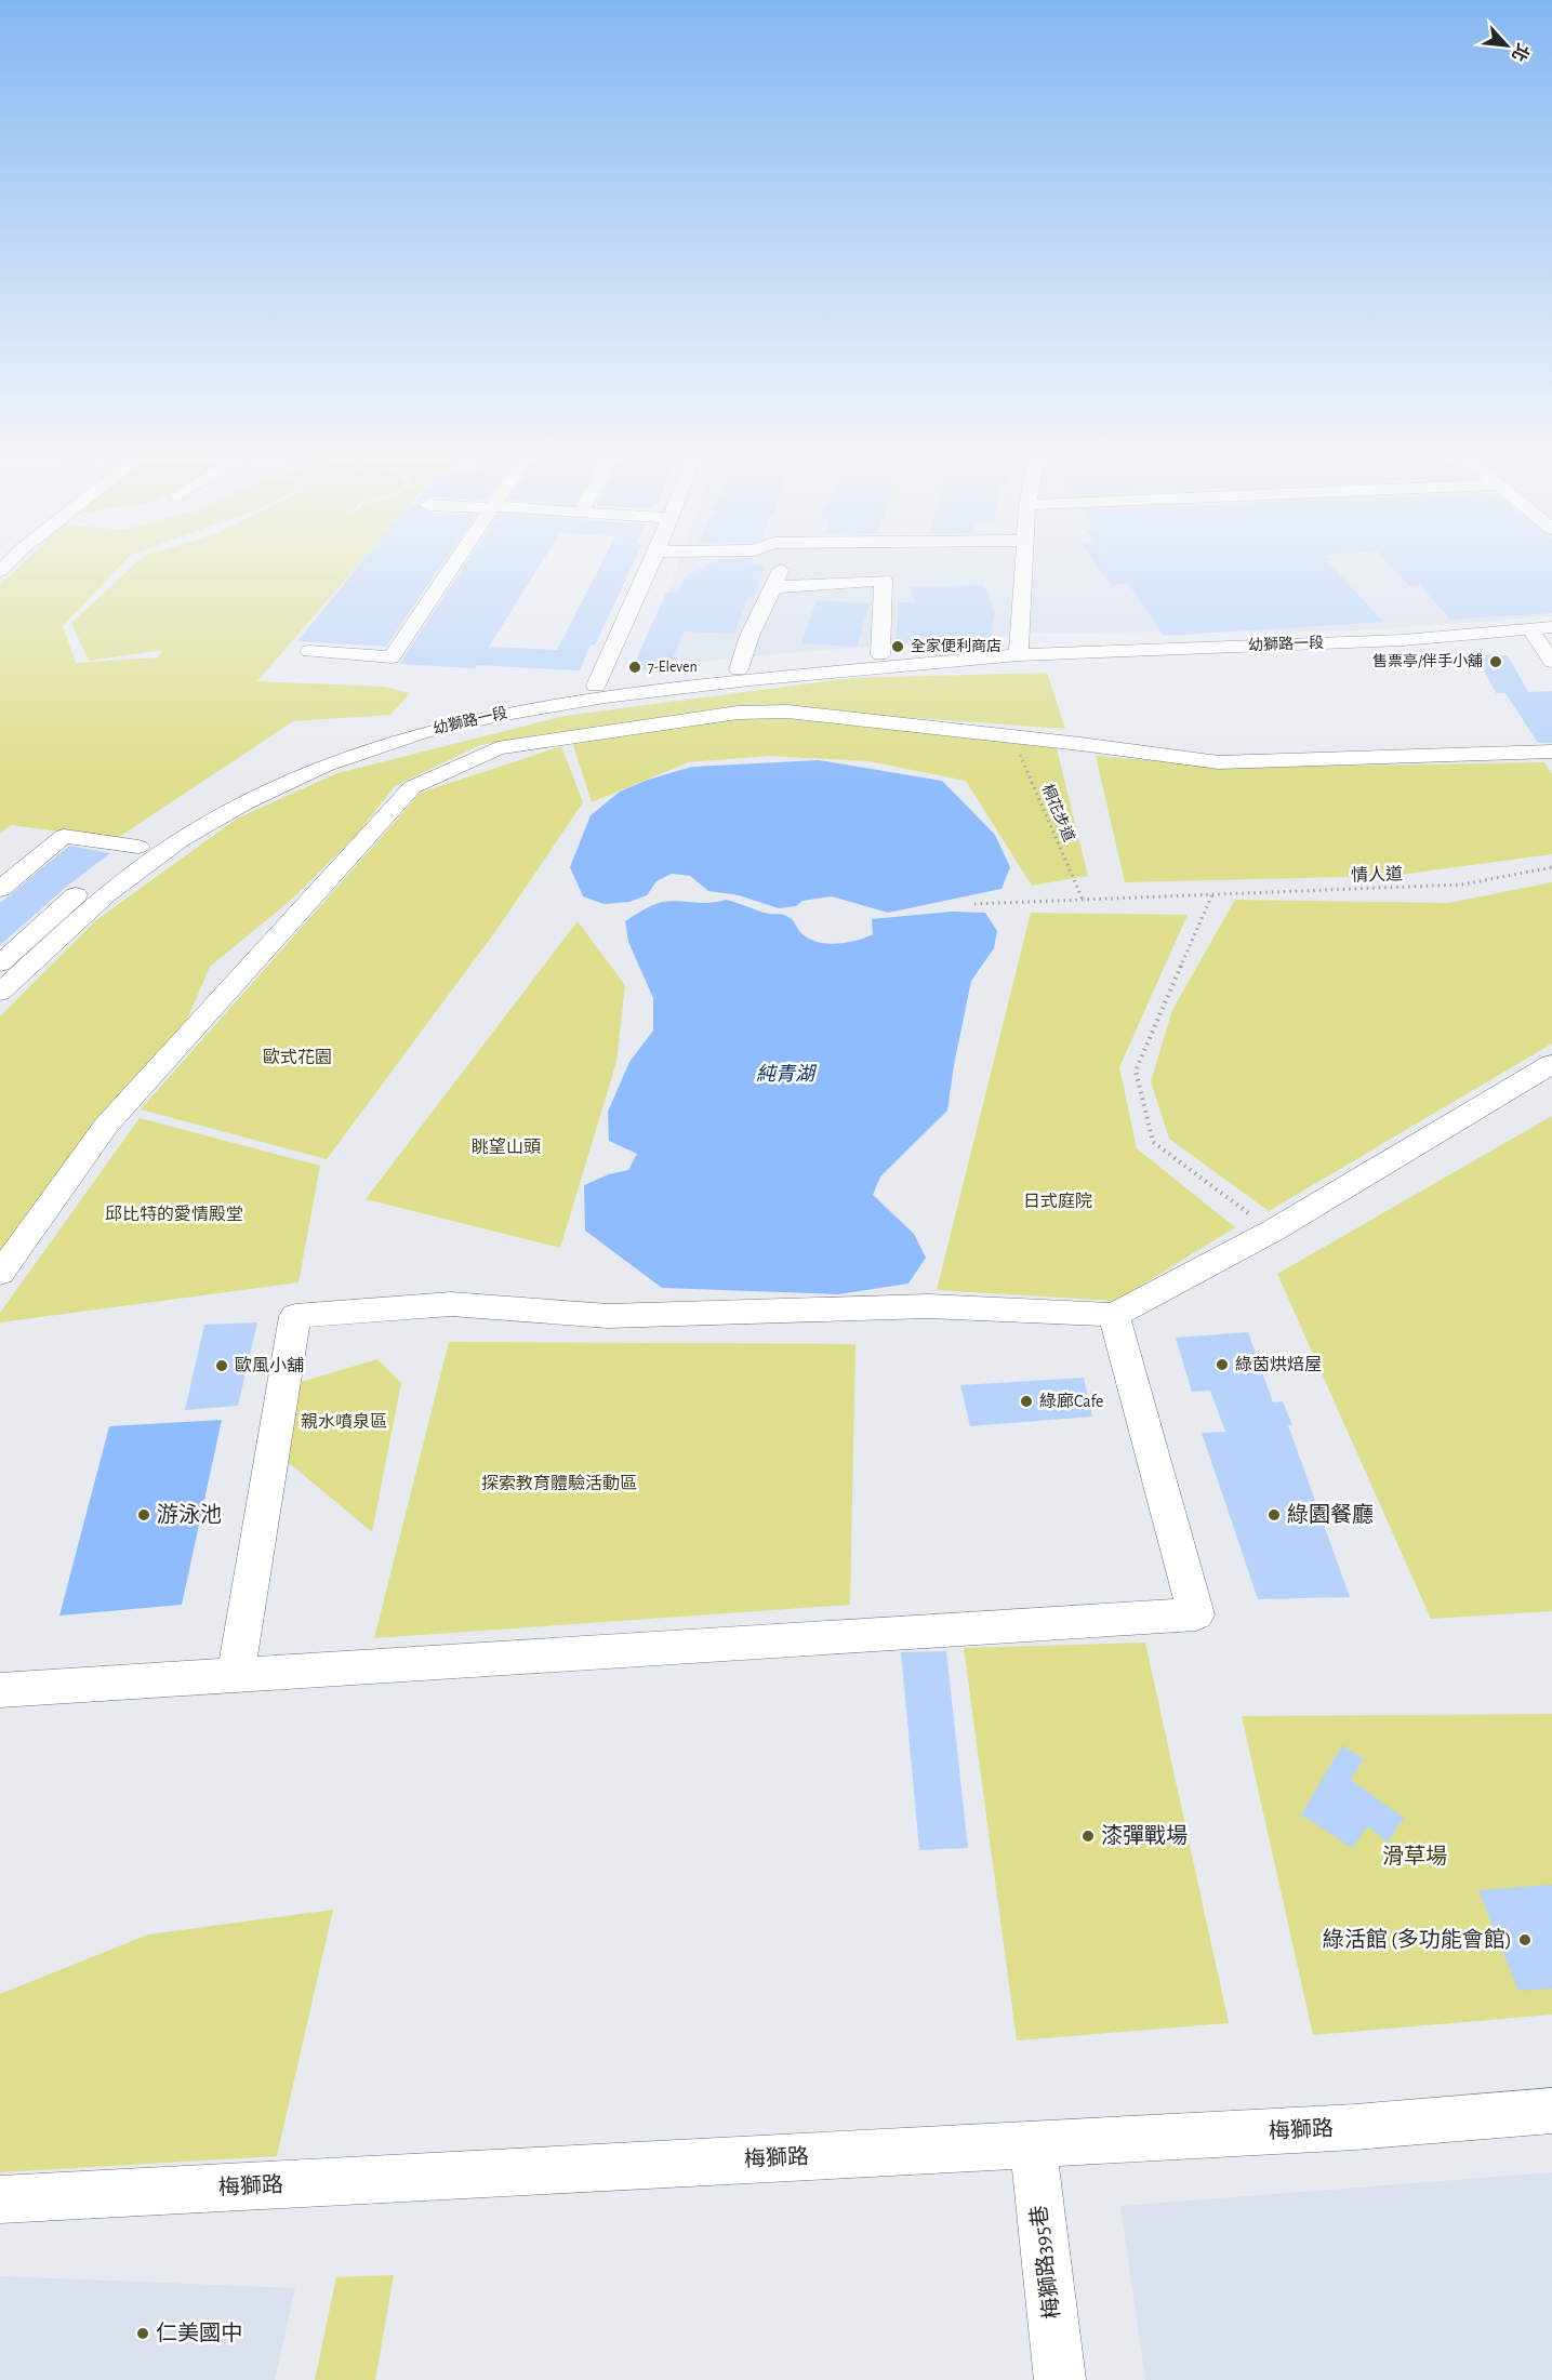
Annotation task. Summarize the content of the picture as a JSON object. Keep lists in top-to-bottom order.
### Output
{
  "streets": {
    "street": ["幼獅路一段", "梅獅路", "梅獅路395巷"],
    "path": ["桐花步道", "情人道"]
  },
  "crossings": [
    ["桐花步道", "情人道"],
    ["梅獅路", "梅獅路395巷"]
  ],
  "water": ["純青湖"],
  "parks": [
    "歐式花園",
    "眺望山頭",
    "日式庭院",
    "邱比特的愛情殿堂",
    "親水噴泉區",
    "探索教育體驗活動區",
    "滑草場"
  ],
  "places": [
    "全家便利商店",
    "售票亭/伴手小舖",
    "7-Eleven",
    "綠茵烘焙屋",
    "歐風小舖",
    "綠廊Cafe",
    "游泳池",
    "綠園餐廳",
    "漆彈戰場",
    "綠活館 (多功能會館)",
    "仁美國中"
  ],
  "north": "bottom right"
}
